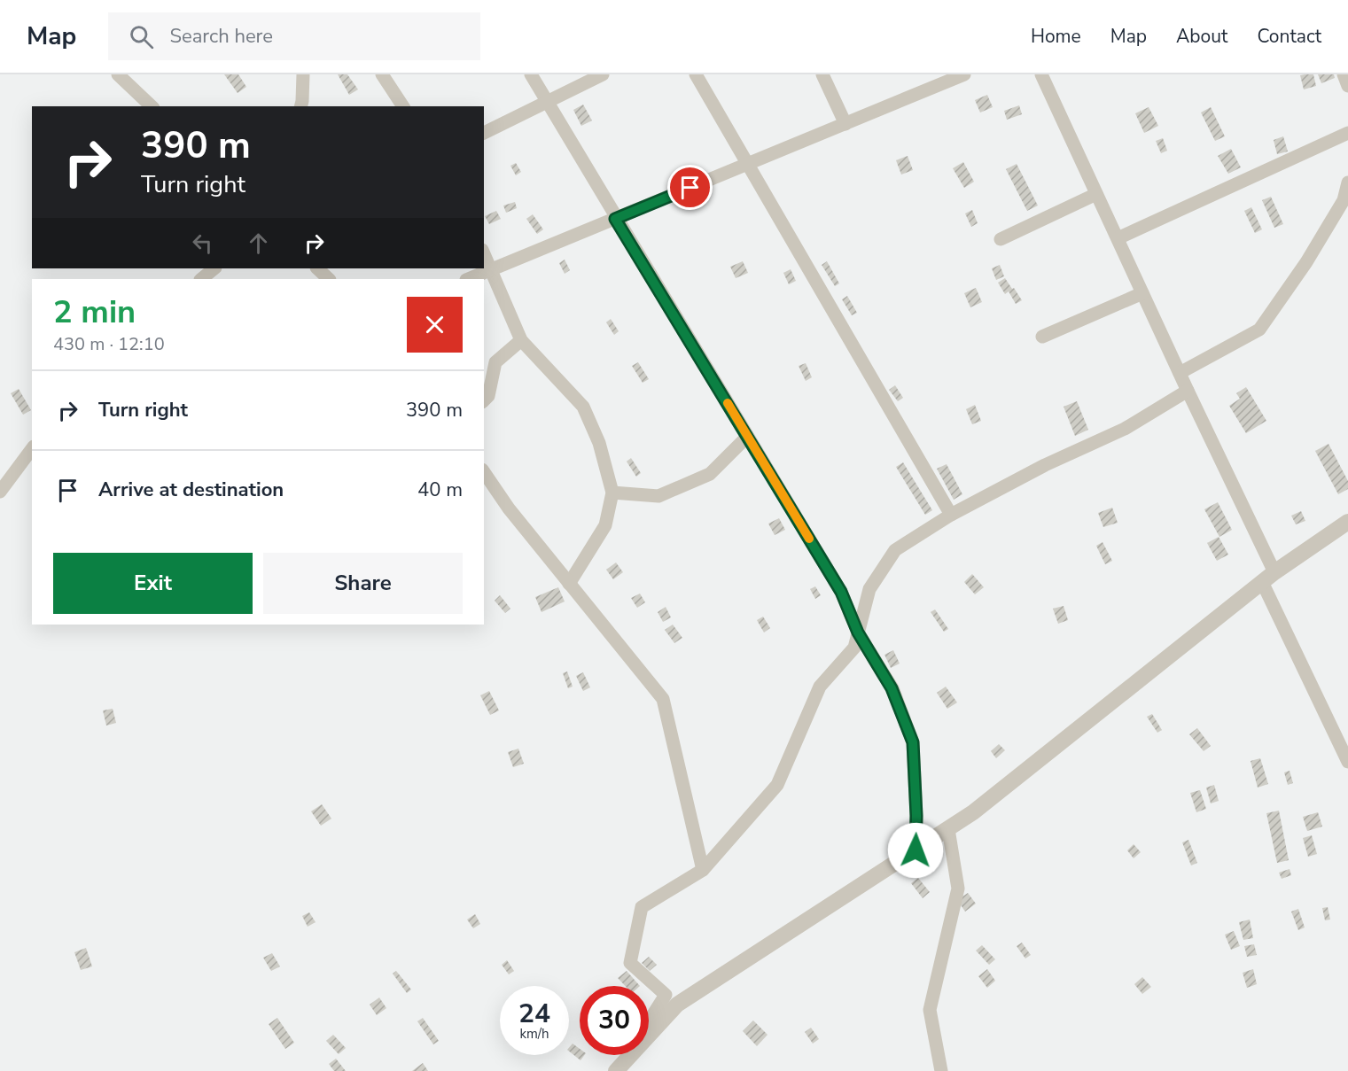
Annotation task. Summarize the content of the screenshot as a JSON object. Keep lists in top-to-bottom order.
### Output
{
  "page": {
    "header": "Map",
    "search": "Search here",
    "nav": [
      "Home",
      "Map",
      "About",
      "Contact"
    ],
    "turn": ["390 m", "Turn right"],
    "heading": ["2 min", "430 m · 12:10"],
    "list": [
      {
        "name": "Turn right",
        "value": "390 m"
      },
      {
        "name": "Arrive at destination",
        "value": "40 m"
      }
    ],
    "buttons": ["Exit", "Share"],
    "speed": "24 km/h",
    "limit": "30"
  }
}
